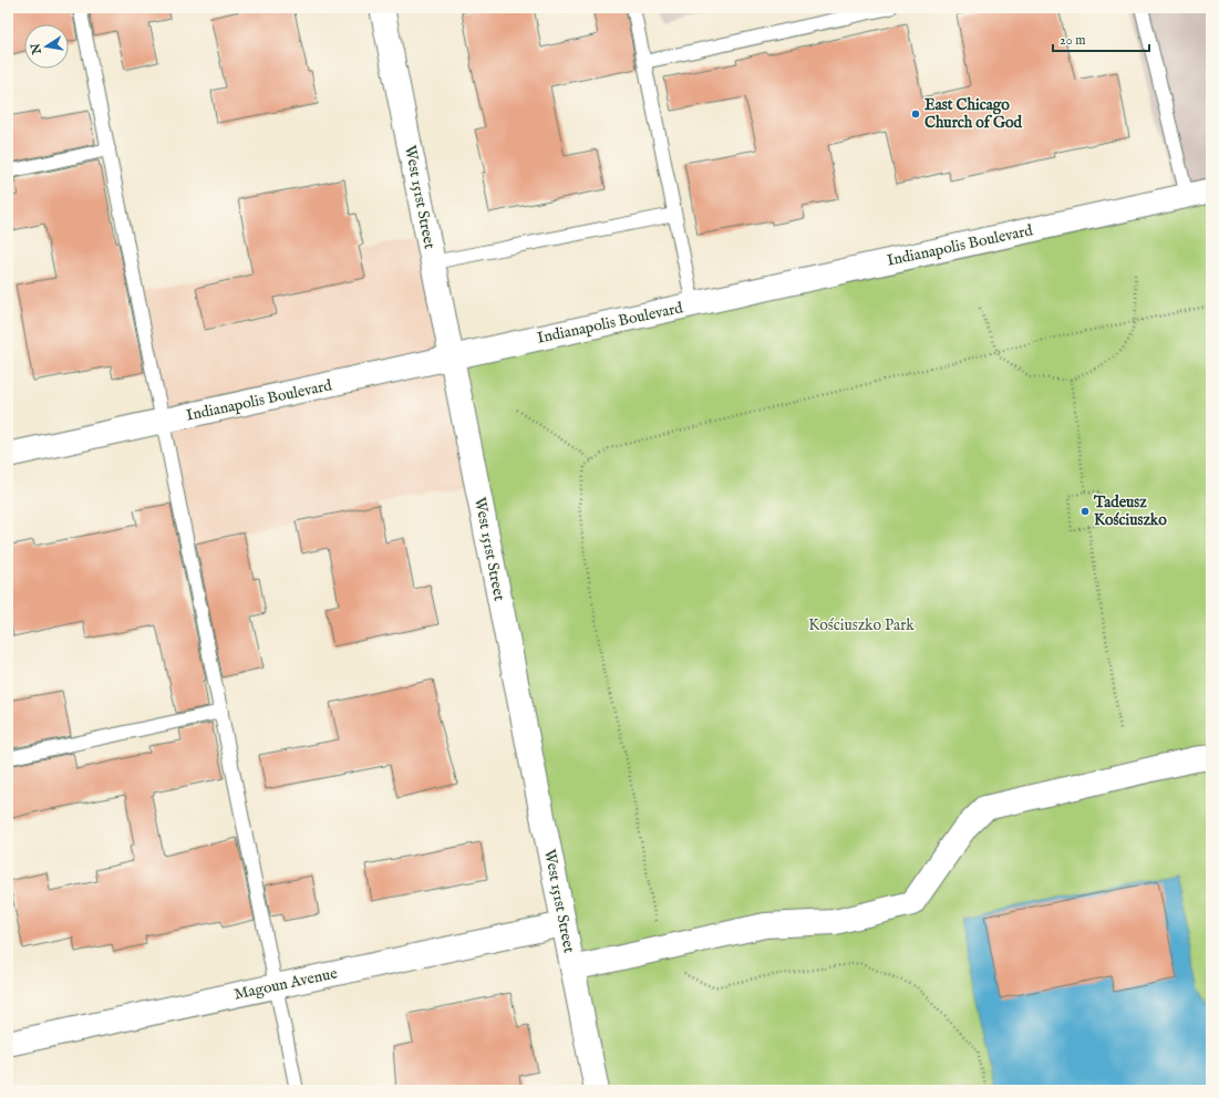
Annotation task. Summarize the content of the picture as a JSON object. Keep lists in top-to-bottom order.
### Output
{
  "streets": {
    "street": ["West 151st Street", "Indianapolis Boulevard", "Magoun Avenue"]
  },
  "crossings": [
    ["West 151st Street", "Indianapolis Boulevard"],
    ["West 151st Street", "Magoun Avenue"]
  ],
  "parks": ["Kościuszko Park"],
  "places": ["East Chicago Church of God", "Tadeusz Kościuszko"],
  "scale_bar": "20 m",
  "north": "left"
}
